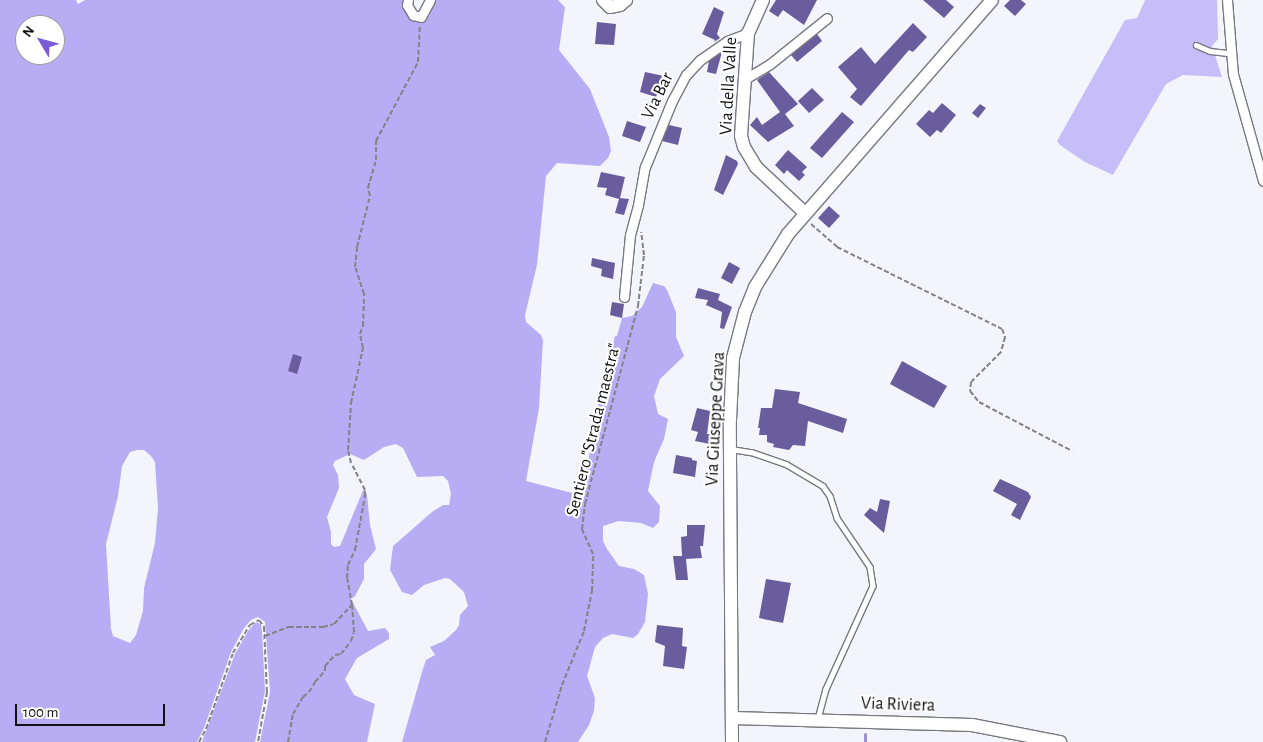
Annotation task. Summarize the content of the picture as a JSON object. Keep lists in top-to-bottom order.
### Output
{
  "streets": {
    "main road": ["Via della Valle", "Via Giuseppe Grava", "Via Riviera"],
    "street": ["Via Bar"],
    "path": ["Sentiero \"Strada maestra\""]
  },
  "crossings": [
    ["Via della Valle", "Via Bar"],
    ["Via della Valle", "Via Giuseppe Grava"],
    ["Via Giuseppe Grava", "Via Riviera"]
  ],
  "scale_bar": "100 m",
  "north": "top left"
}
